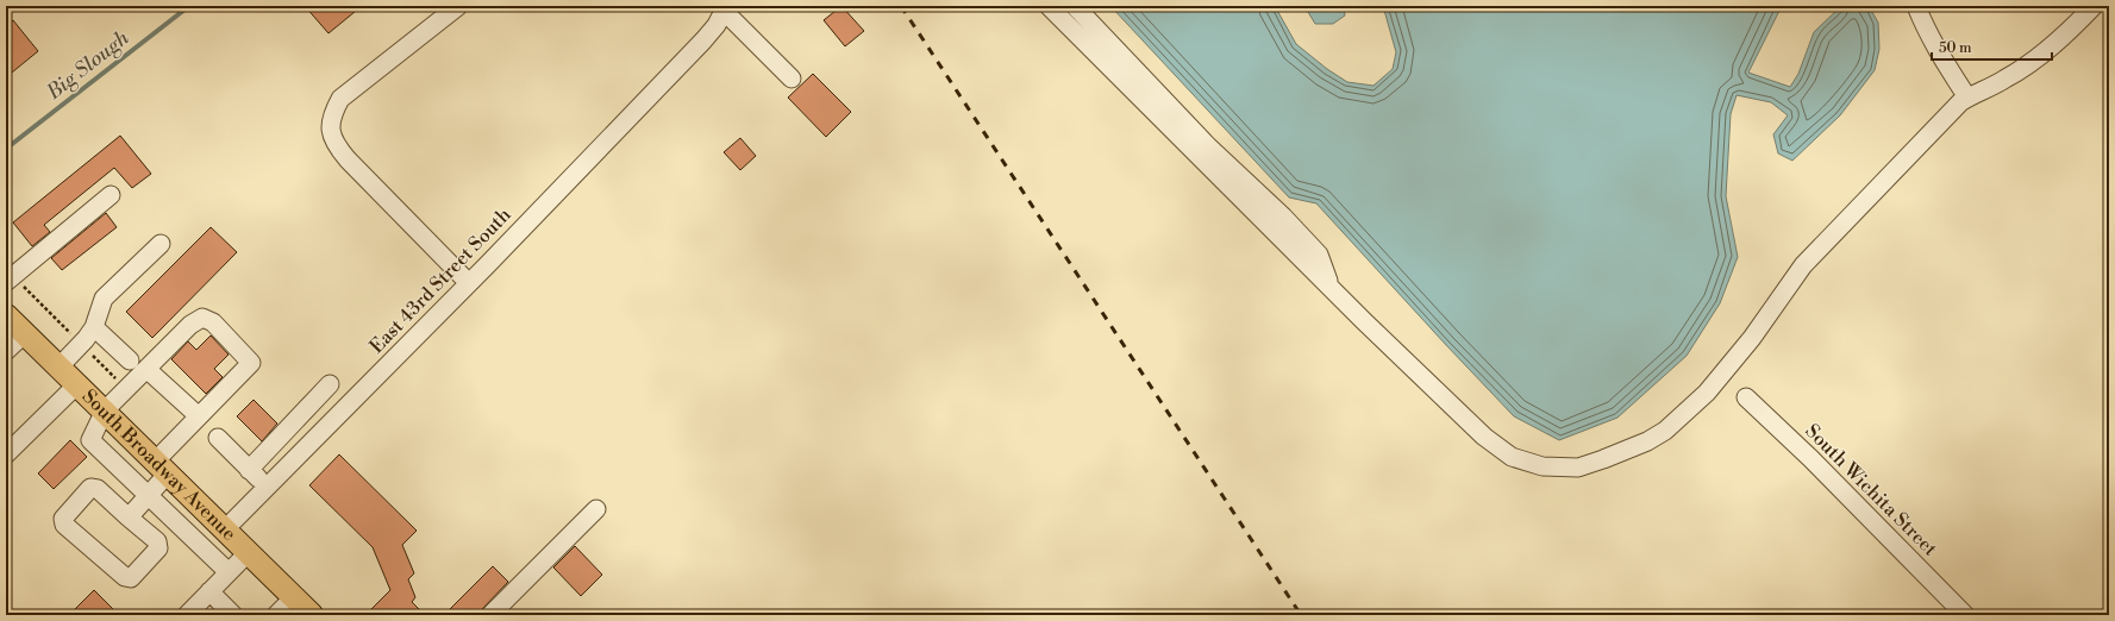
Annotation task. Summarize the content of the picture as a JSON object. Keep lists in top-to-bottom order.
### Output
{
  "streets": {
    "main road": ["South Broadway Avenue"],
    "street": ["East 43rd Street South", "South Wichita Street"]
  },
  "crossings": [
    ["East 43rd Street South", "South Broadway Avenue"]
  ],
  "water": ["Big Slough"],
  "scale_bar": "50 m"
}
